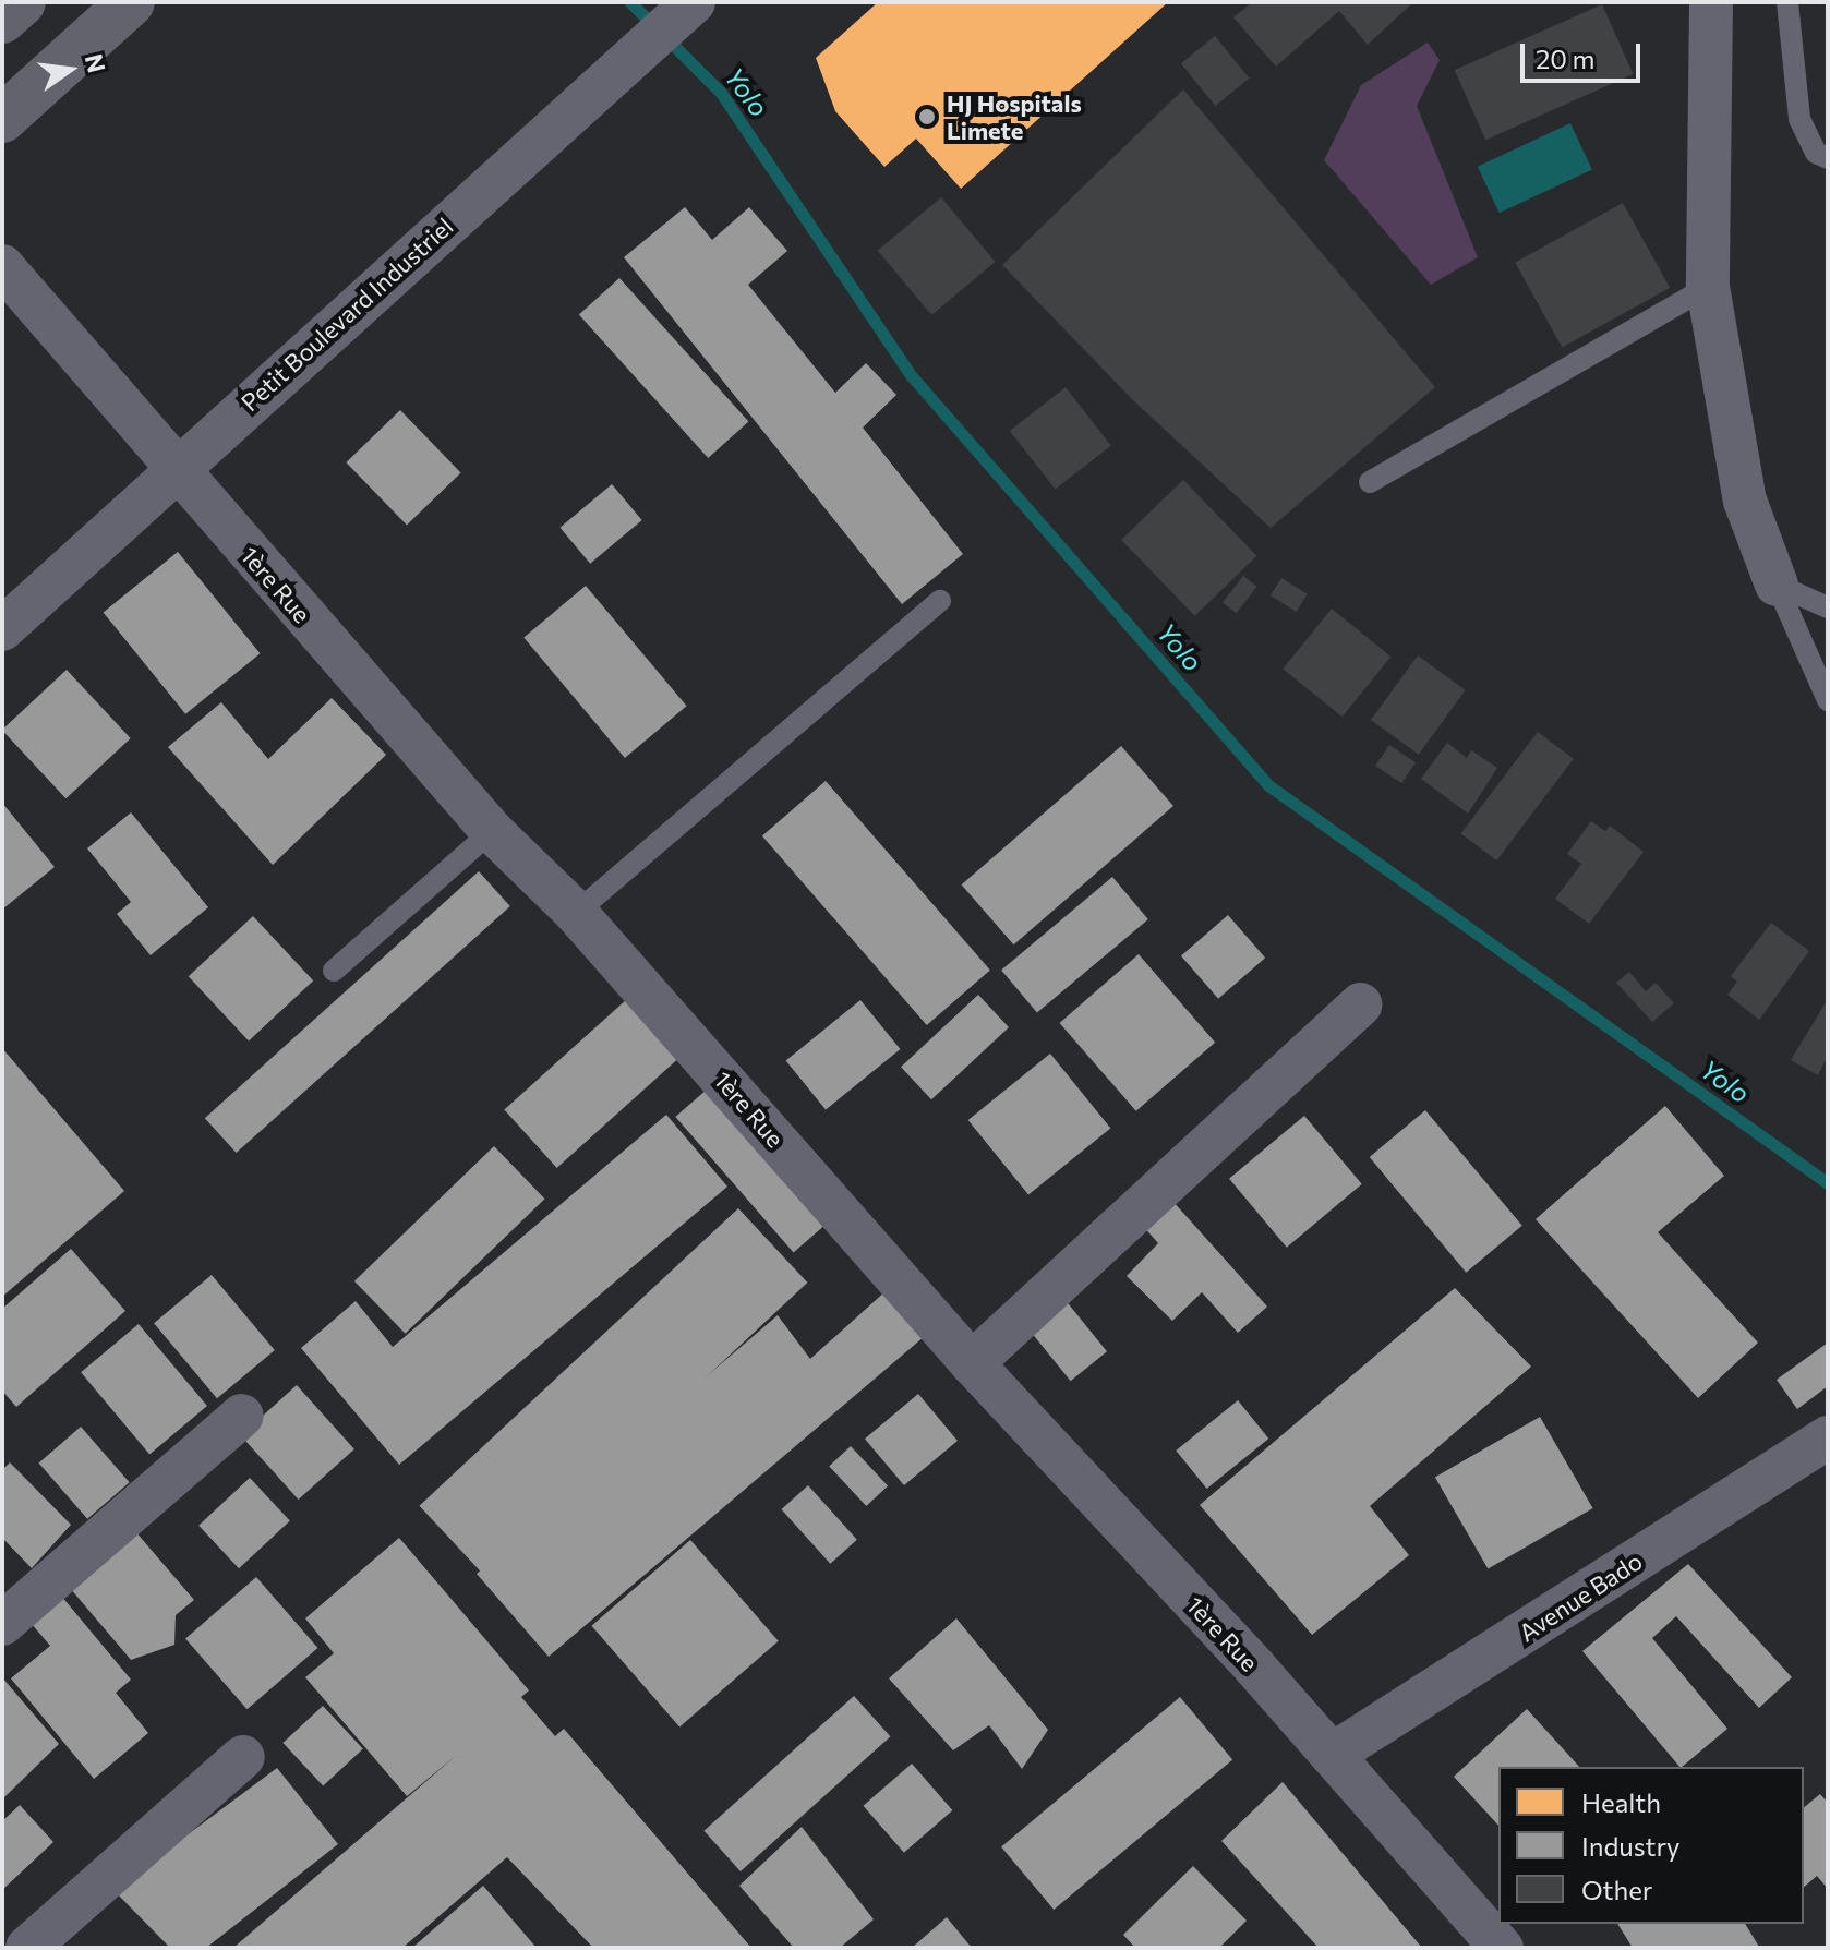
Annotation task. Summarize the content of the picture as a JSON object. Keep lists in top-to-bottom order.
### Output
{
  "streets": {
    "street": ["Petit Boulevard Industriel", "1ère Rue", "Avenue Bado"]
  },
  "crossings": [
    ["Petit Boulevard Industriel", "1ère Rue"],
    ["1ère Rue", "Avenue Bado"]
  ],
  "water": ["Yolo"],
  "places": ["HJ Hospitals Limete"],
  "legend": ["Health", "Industry", "Other"],
  "scale_bar": "20 m",
  "north": "right"
}
